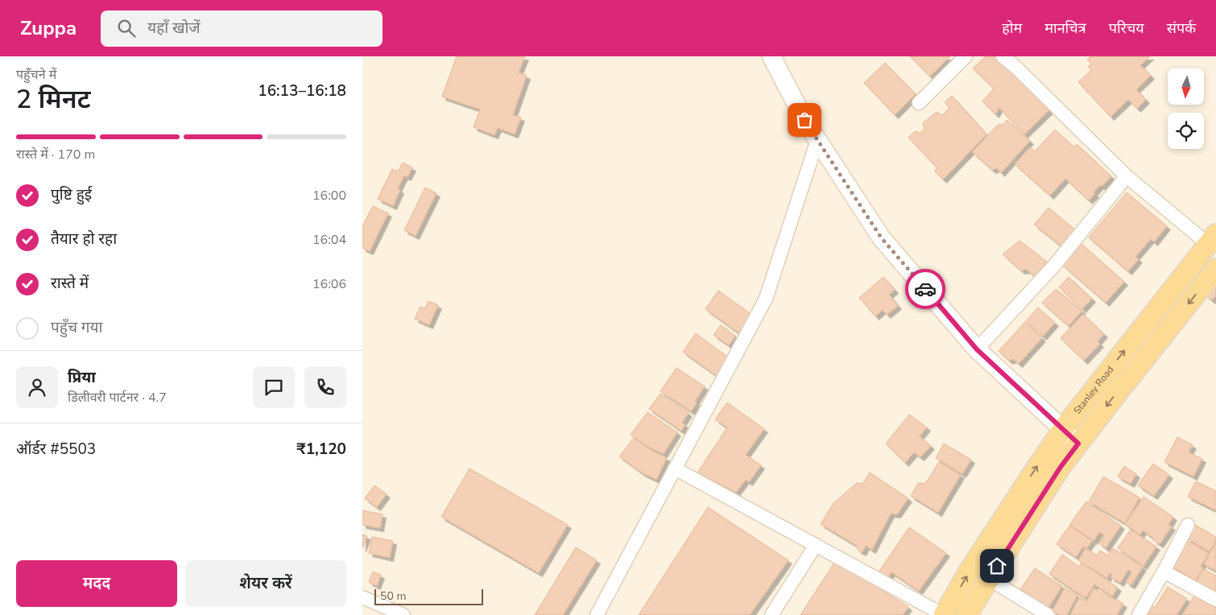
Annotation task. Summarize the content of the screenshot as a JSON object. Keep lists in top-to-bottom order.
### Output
{
  "streets": {
    "main road": ["Stanley Road"]
  },
  "scale_bar": "50 m",
  "north": "bottom",
  "page": {
    "header": "Zuppa",
    "search": "यहाँ खोजें",
    "nav": [
      "होम",
      "मानचित्र",
      "परिचय",
      "संपर्क"
    ],
    "heading": ["2 मिनट", "पहुँचने में", "16:13–16:18"],
    "panel": [
      "प्रिया",
      "डिलीवरी पार्टनर · 4.7",
      "ऑर्डर #5503",
      "₹1,120"
    ],
    "bar": "रास्ते में · 170 m",
    "list": [
      ["पुष्टि हुई", "16:00"],
      ["तैयार हो रहा", "16:04"],
      ["रास्ते में", "16:06"],
      "पहुँच गया"
    ],
    "buttons": ["मदद", "शेयर करें"],
    "scale": "50 m"
  }
}
